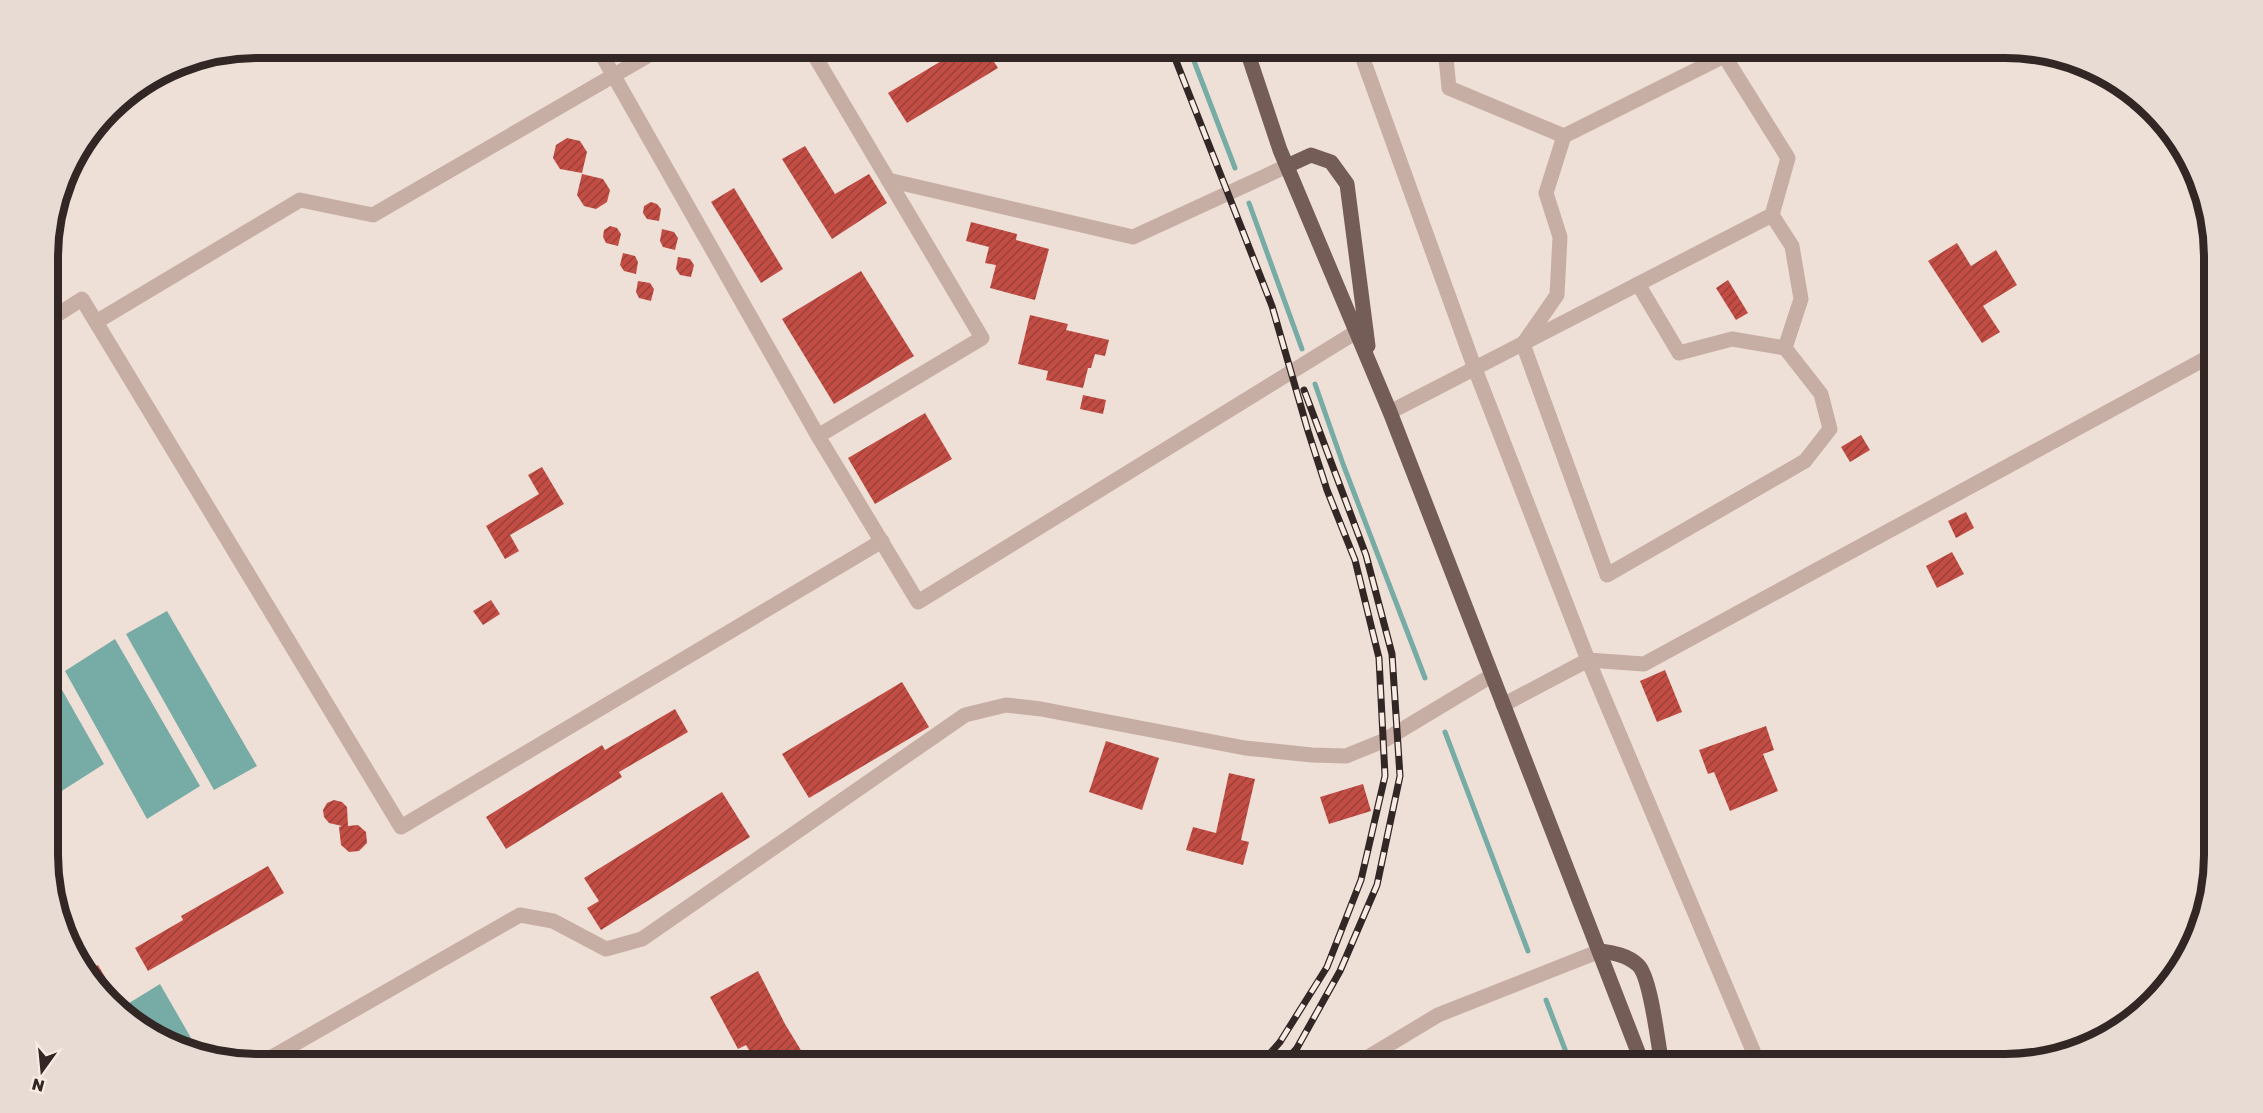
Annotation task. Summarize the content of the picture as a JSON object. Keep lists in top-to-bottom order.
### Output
{
  "north": "bottom"
}
